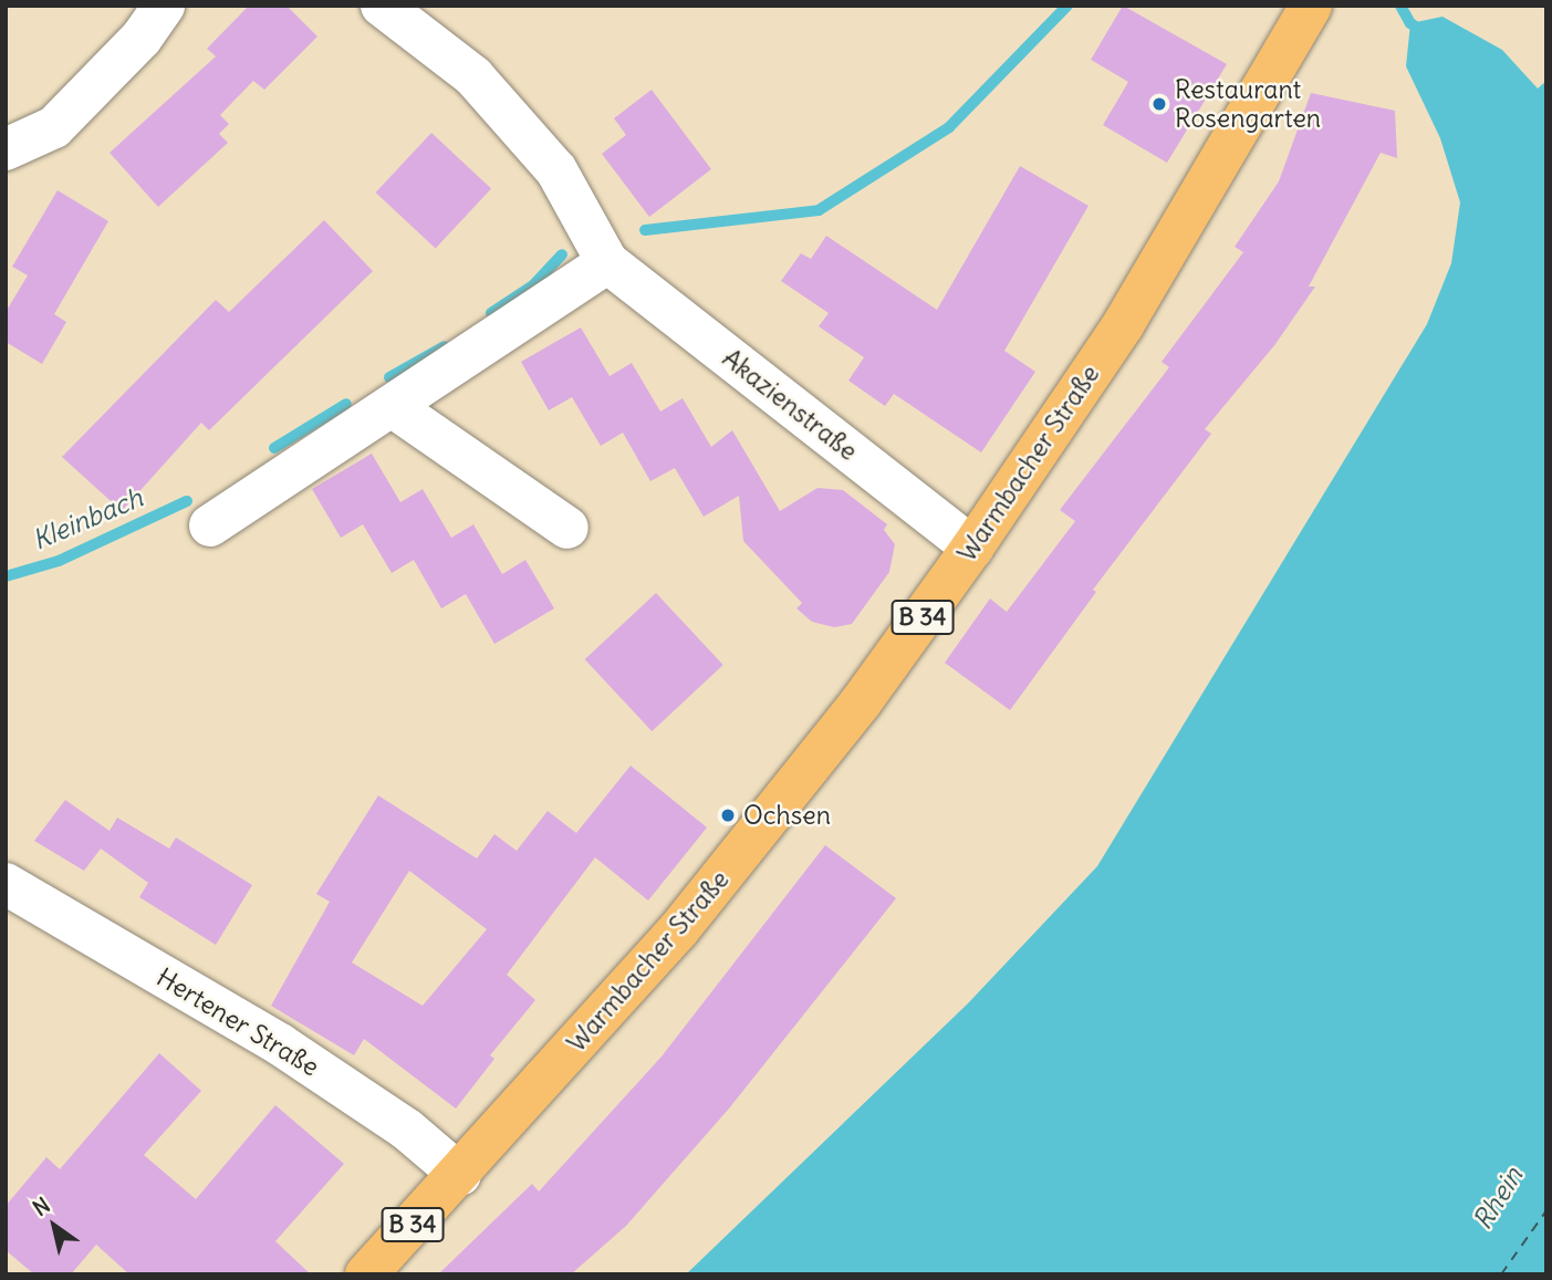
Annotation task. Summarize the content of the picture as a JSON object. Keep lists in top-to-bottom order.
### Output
{
  "streets": {
    "main road": ["Warmbacher Straße", "B 34"],
    "street": ["Akazienstraße", "Hertener Straße"]
  },
  "crossings": [
    ["Akazienstraße", "Warmbacher Straße"],
    ["Warmbacher Straße", "Hertener Straße"]
  ],
  "water": ["Kleinbach", "Rhein"],
  "places": ["Restaurant Rosengarten", "Ochsen"],
  "north": "top left"
}
